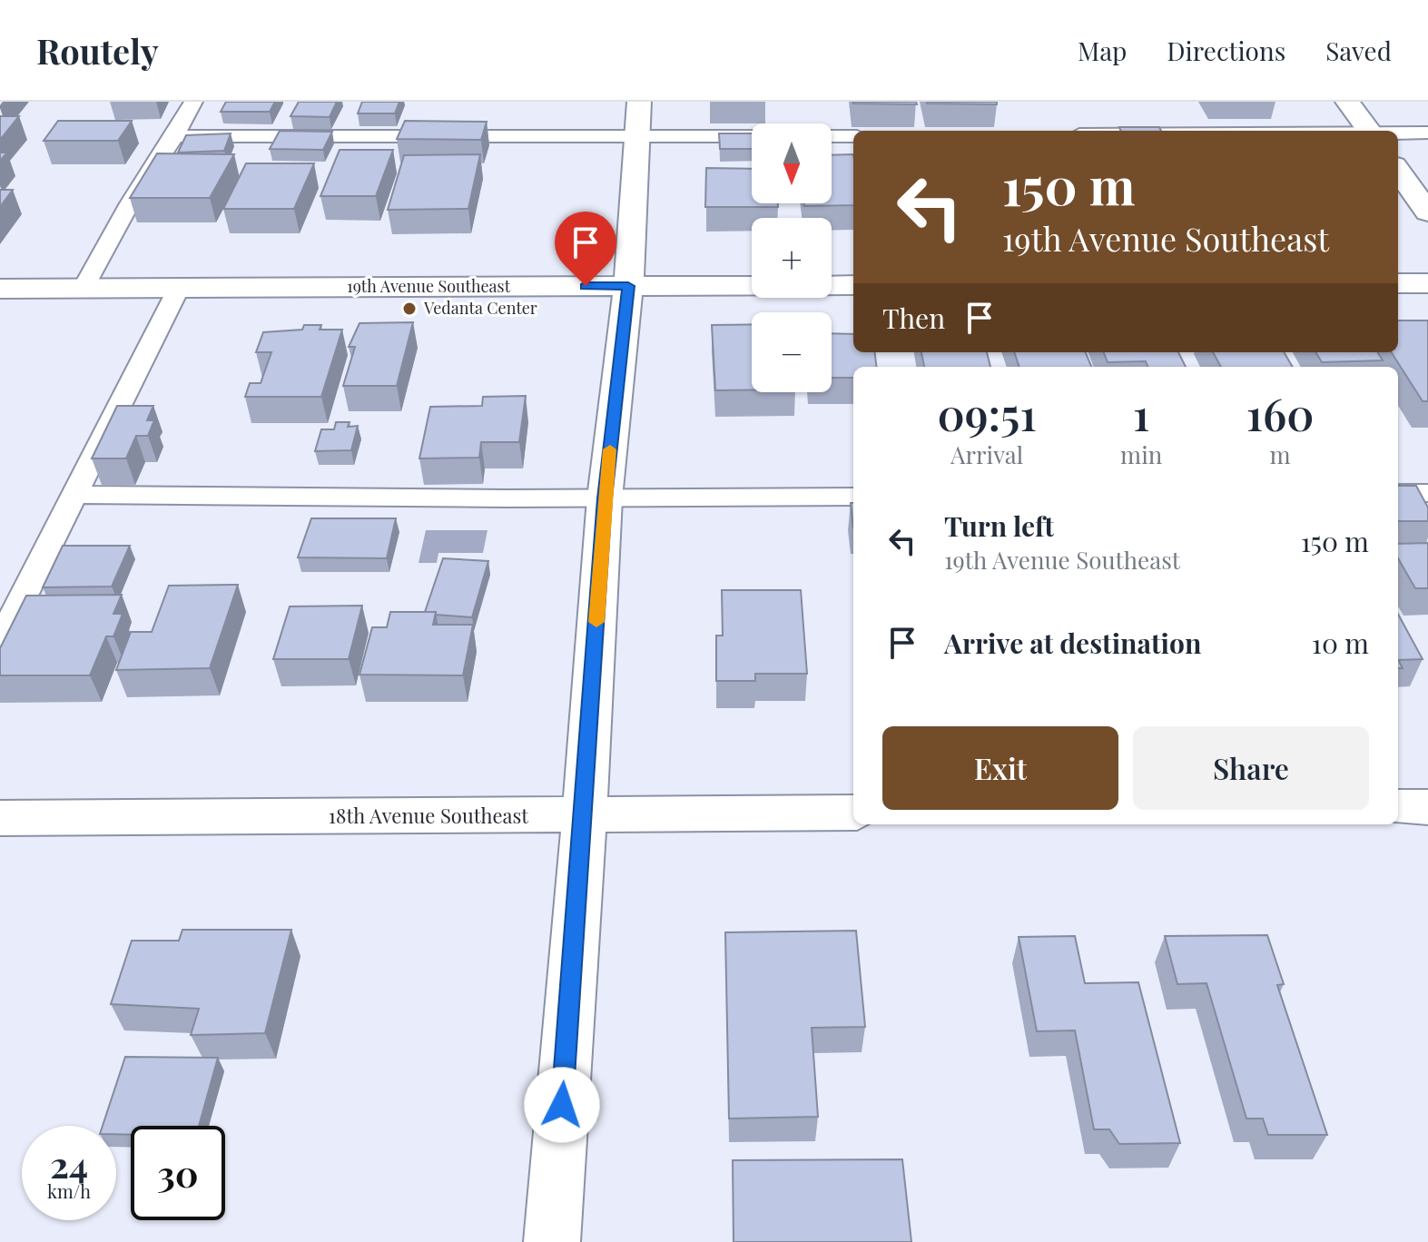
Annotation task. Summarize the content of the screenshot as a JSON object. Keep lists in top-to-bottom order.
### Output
{
  "streets": {
    "street": ["19th Avenue Southeast", "18th Avenue Southeast"]
  },
  "places": ["Vedanta Center"],
  "north": "bottom",
  "page": {
    "header": "Routely",
    "nav": ["Map", "Directions", "Saved"],
    "map_buttons": ["+", "−"],
    "turn": ["150 m", "19th Avenue Southeast"],
    "then": "Then",
    "eta": [
      "09:51",
      "Arrival",
      "1",
      "min",
      "160",
      "m"
    ],
    "list": [
      {
        "name": "Turn left",
        "note": "19th Avenue Southeast",
        "value": "150 m"
      },
      {
        "name": "Arrive at destination",
        "value": "10 m"
      }
    ],
    "buttons": ["Exit", "Share"],
    "speed": "24 km/h",
    "limit": "30"
  }
}
